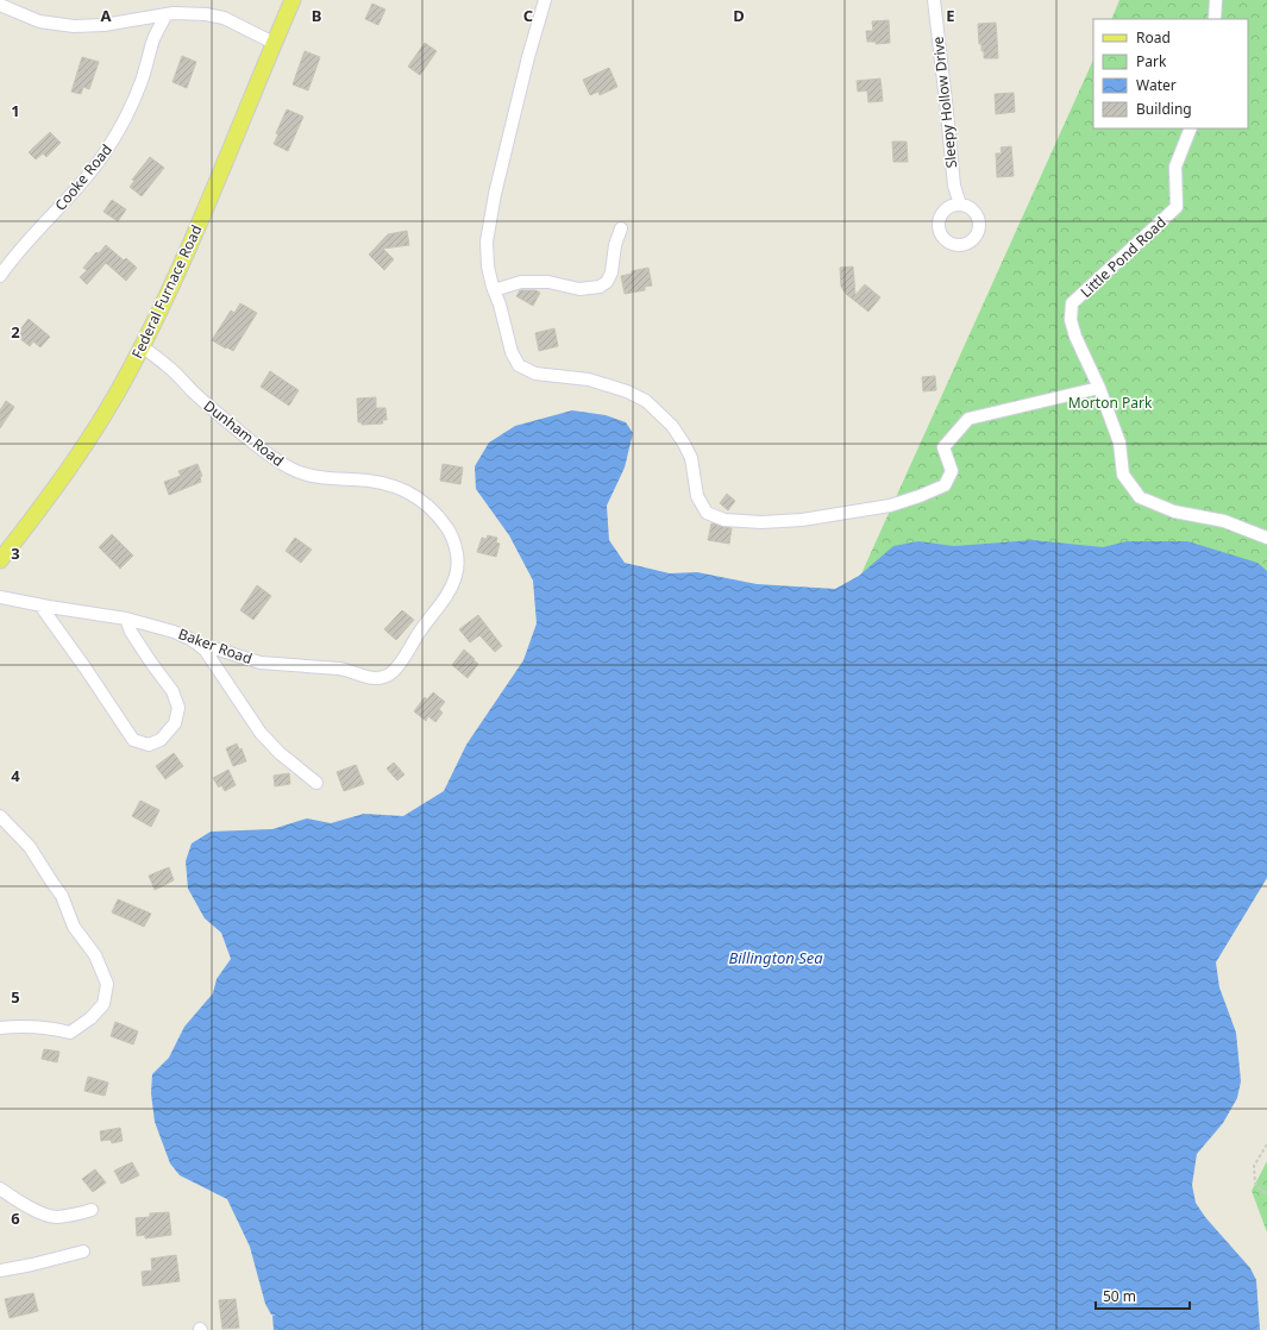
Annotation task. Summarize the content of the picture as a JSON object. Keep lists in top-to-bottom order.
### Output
{
  "streets": {
    "main road": ["Federal Furnace Road"],
    "street": [
      "Sleepy Hollow Drive",
      "Cooke Road",
      "Little Pond Road",
      "Dunham Road",
      "Baker Road"
    ]
  },
  "crossings": [
    ["Federal Furnace Road", "Dunham Road"],
    ["Dunham Road", "Baker Road"]
  ],
  "water": ["Billington Sea"],
  "parks": ["Morton Park"],
  "legend": [
    "Road",
    "Park",
    "Water",
    "Building"
  ],
  "scale_bar": "50 m",
  "grid": {
    "columns": [
      "A",
      "B",
      "C",
      "D",
      "E"
    ],
    "rows": [
      "1",
      "2",
      "3",
      "4",
      "5",
      "6"
    ]
  }
}
